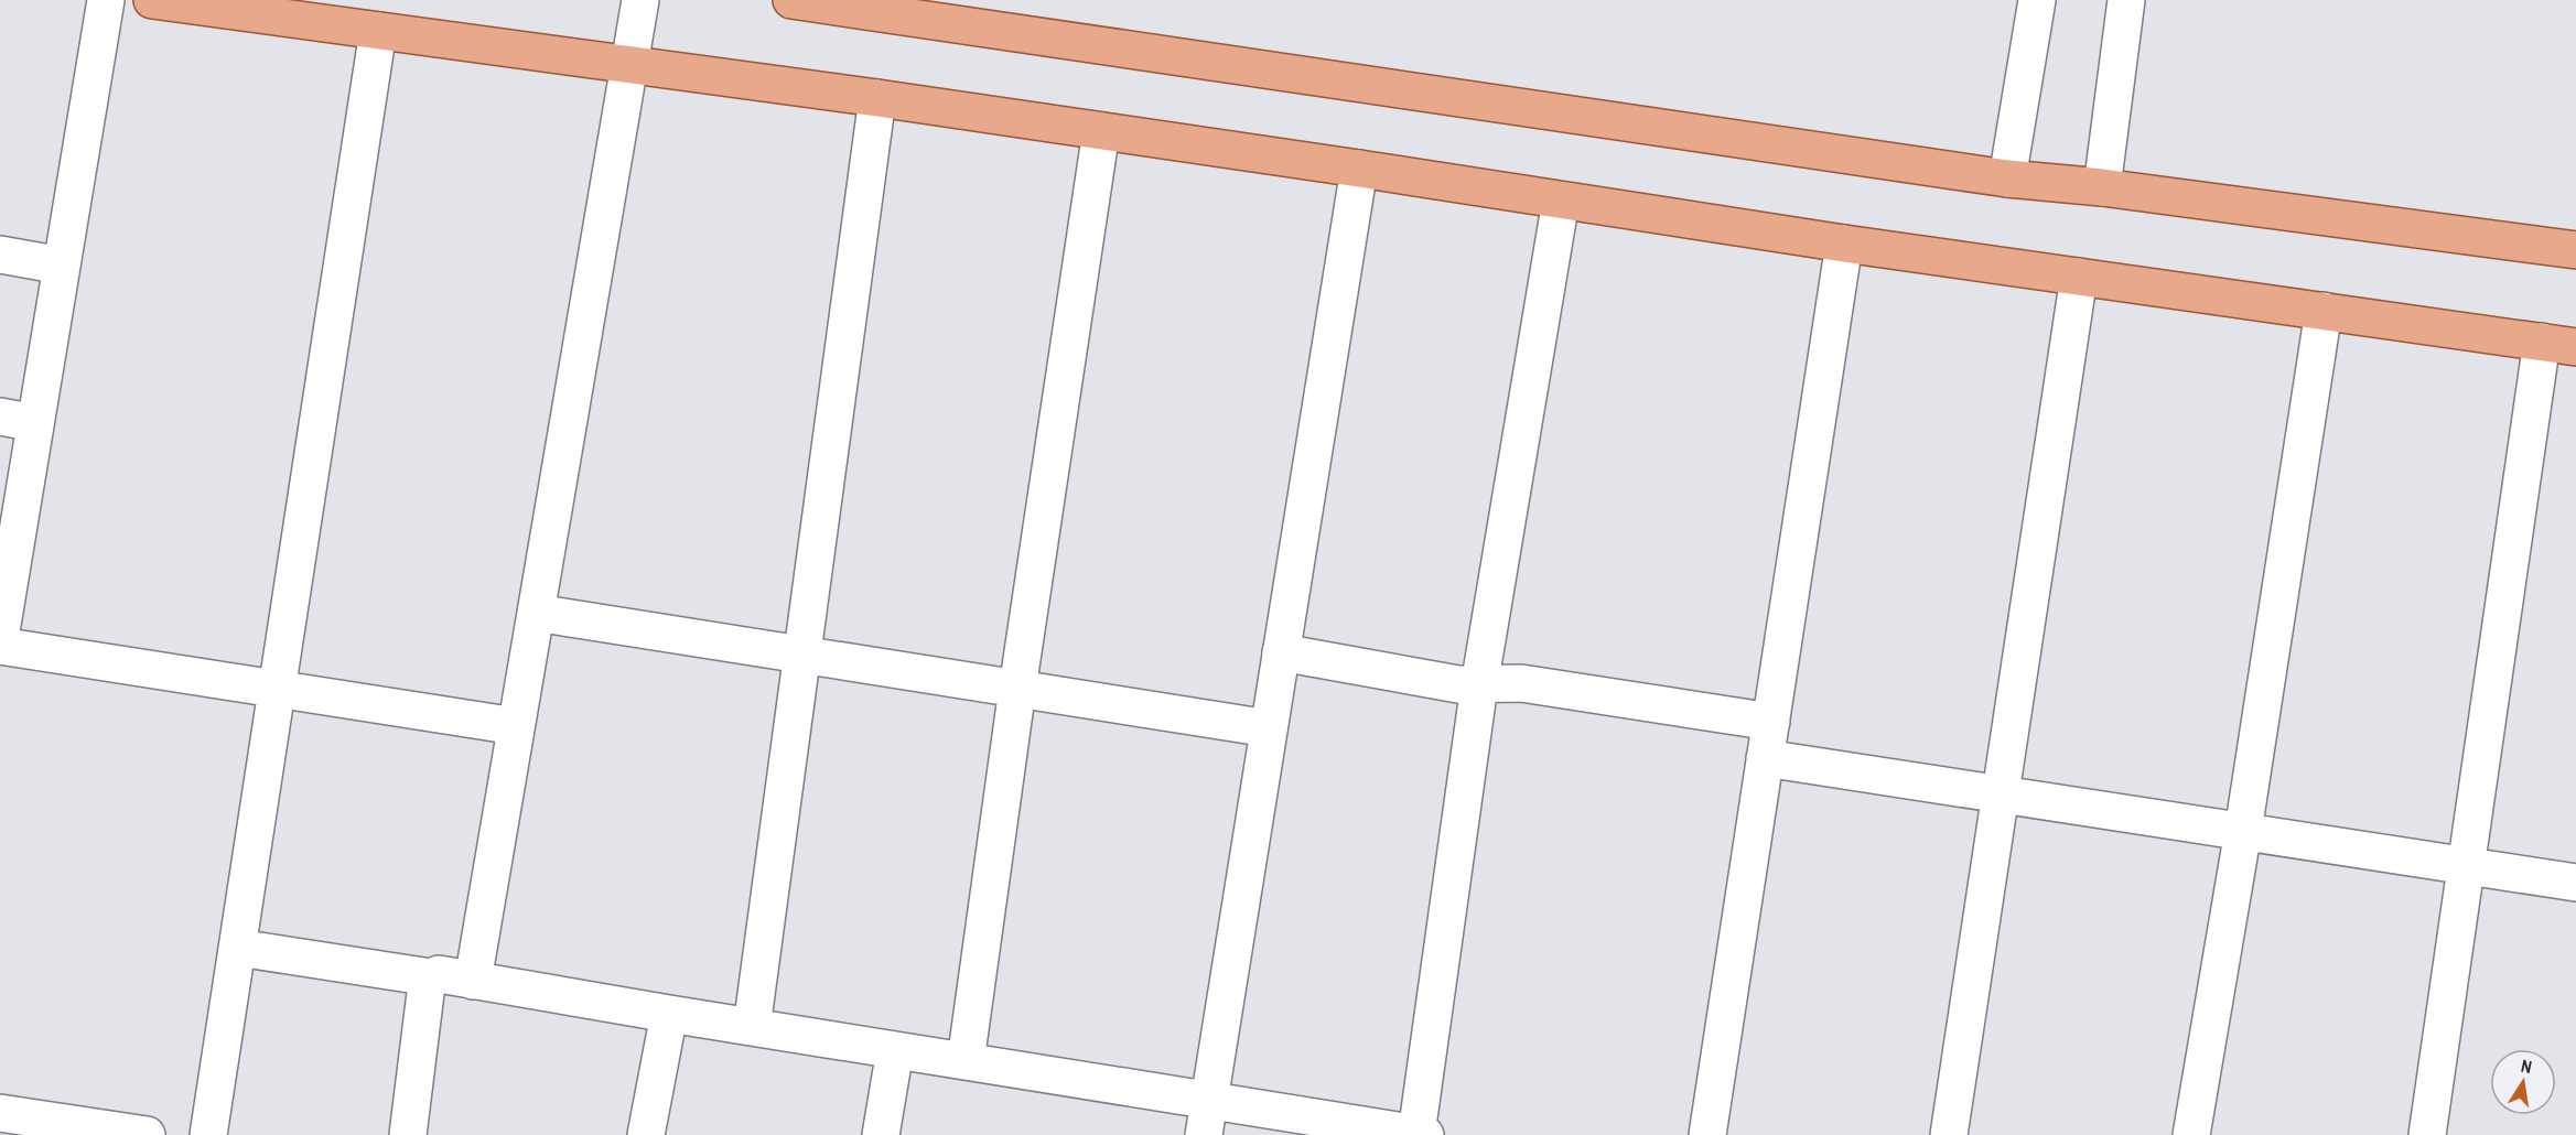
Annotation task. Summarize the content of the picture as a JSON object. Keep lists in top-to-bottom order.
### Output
{
  "north": "top"
}
